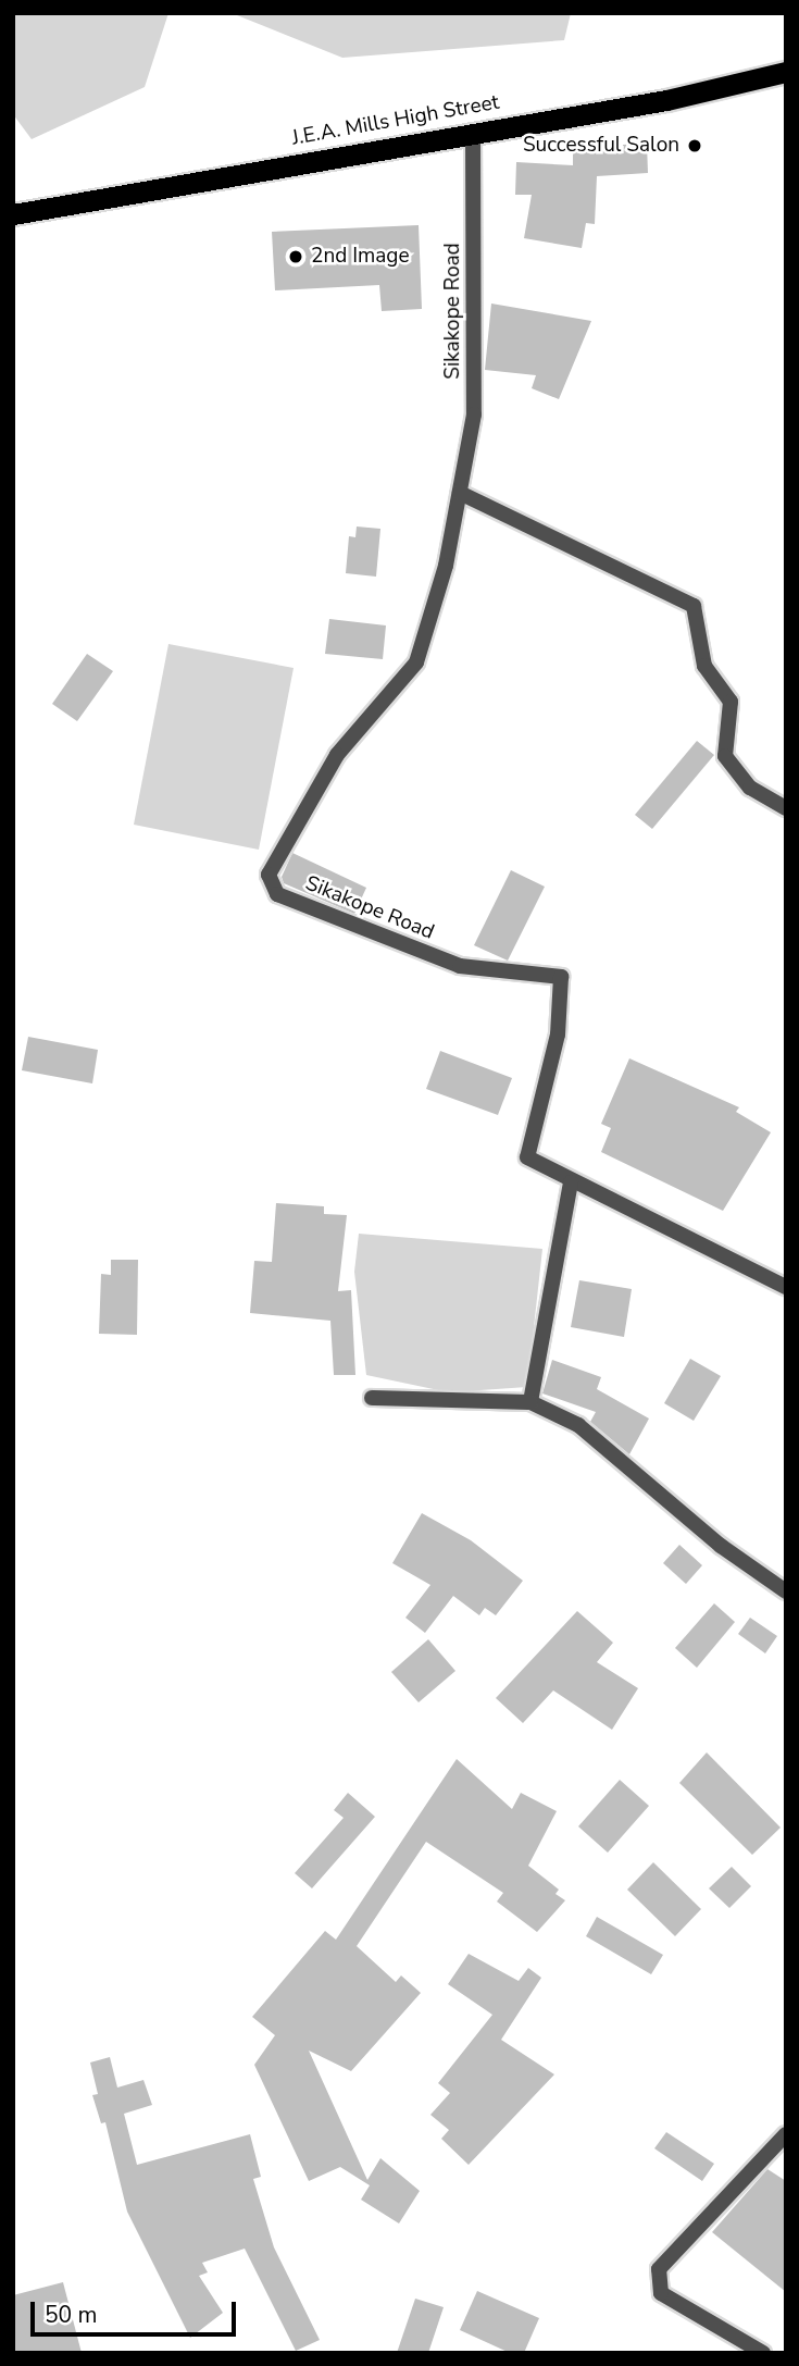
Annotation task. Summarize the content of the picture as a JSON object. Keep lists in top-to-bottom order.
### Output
{
  "streets": {
    "highway": ["J.E.A. Mills High Street"],
    "street": ["Sikakope Road"]
  },
  "crossings": [
    ["J.E.A. Mills High Street", "Sikakope Road"]
  ],
  "places": ["Successful Salon", "2nd Image"],
  "scale_bar": "50 m"
}
